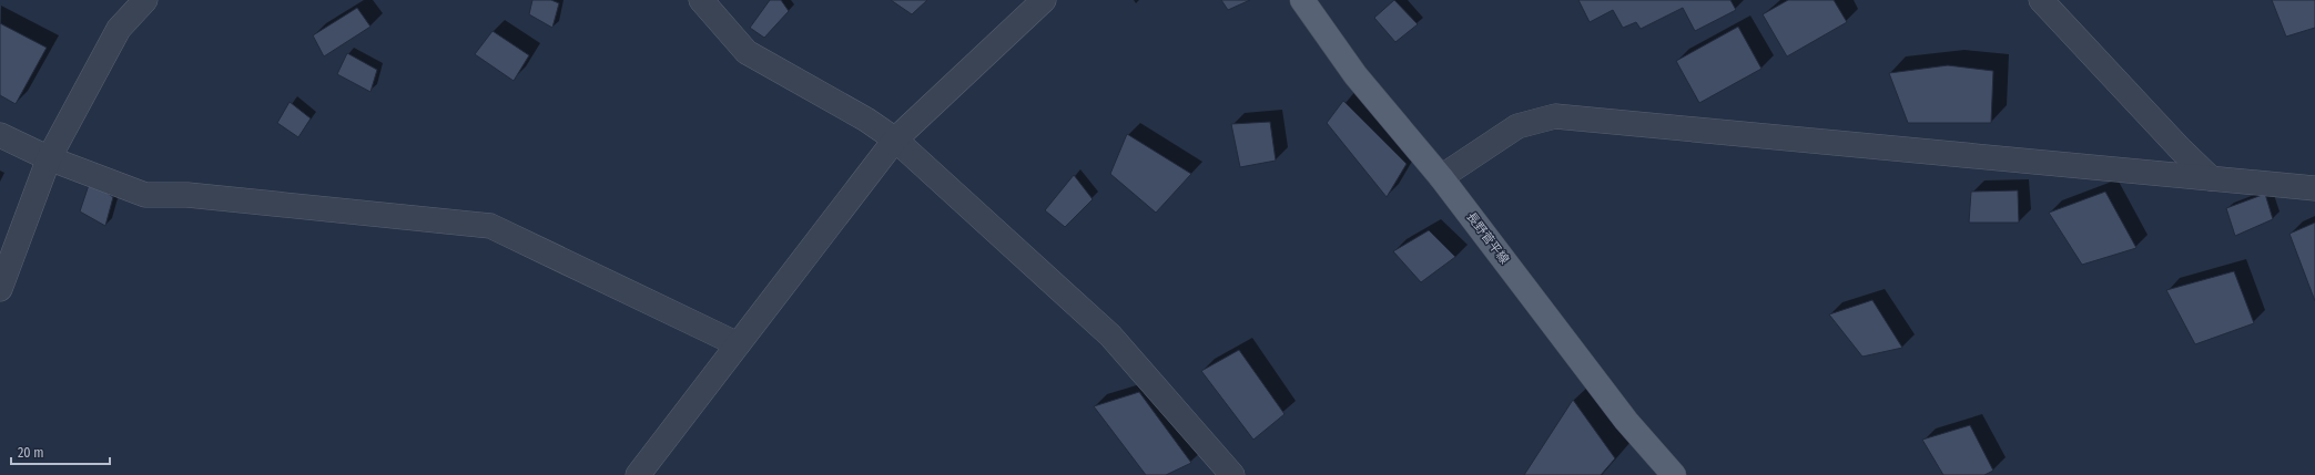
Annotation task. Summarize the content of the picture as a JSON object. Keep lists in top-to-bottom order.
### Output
{
  "streets": {
    "main road": ["長野菅平線"]
  },
  "scale_bar": "20 m"
}
